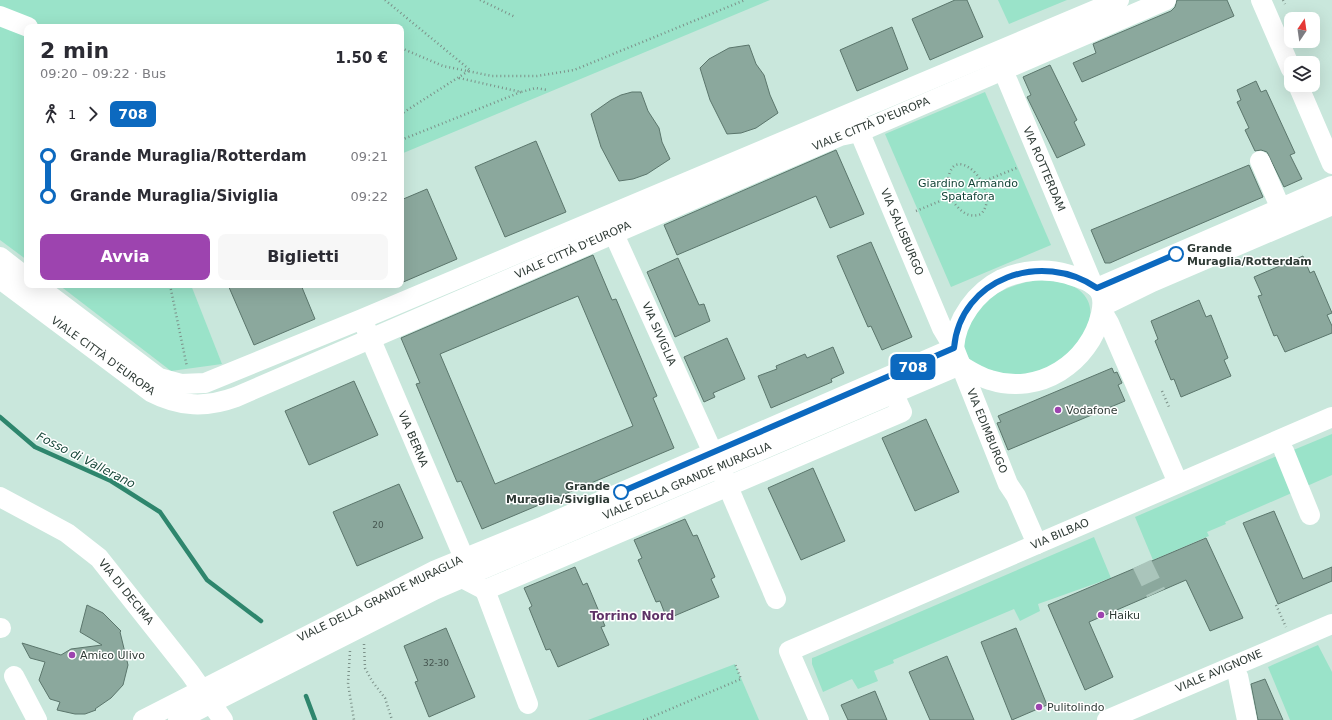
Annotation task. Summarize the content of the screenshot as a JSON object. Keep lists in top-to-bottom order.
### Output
{
  "streets": {
    "street": [
      "VIALE CITTÀ D'EUROPA",
      "VIA ROTTERDAM",
      "VIA SALISBURGO",
      "VIA SIVIGLIA",
      "VIA EDIMBURGO",
      "VIA BERNA",
      "VIALE DELLA GRANDE MURAGLIA",
      "VIA BILBAO",
      "VIA DI DECIMA",
      "VIALE AVIGNONE"
    ]
  },
  "crossings": [
    ["VIALE CITTÀ D'EUROPA", "VIA ROTTERDAM"],
    ["VIALE CITTÀ D'EUROPA", "VIA SALISBURGO"],
    ["VIALE CITTÀ D'EUROPA", "VIA SIVIGLIA"],
    ["VIALE CITTÀ D'EUROPA", "VIA BERNA"],
    ["VIA ROTTERDAM", "VIA SALISBURGO"],
    ["VIA ROTTERDAM", "VIA EDIMBURGO"],
    ["VIA ROTTERDAM", "VIALE DELLA GRANDE MURAGLIA"],
    ["VIA SALISBURGO", "VIA EDIMBURGO"],
    ["VIA SALISBURGO", "VIALE DELLA GRANDE MURAGLIA"],
    ["VIA SIVIGLIA", "VIALE DELLA GRANDE MURAGLIA"],
    ["VIA EDIMBURGO", "VIALE DELLA GRANDE MURAGLIA"],
    ["VIA EDIMBURGO", "VIA BILBAO"],
    ["VIA BERNA", "VIALE DELLA GRANDE MURAGLIA"]
  ],
  "districts": ["Torrino Nord"],
  "water": ["Fosso di Vallerano"],
  "parks": ["Giardino Armando Spatafora"],
  "places": [
    "Grande Muraglia/Rotterdam",
    "Vodafone",
    "Grande Muraglia/Siviglia",
    "Haiku",
    "Amico Ulivo",
    "Pulitolindo"
  ],
  "lines": ["bus line 708"],
  "house_numbers": ["20", "32-30"],
  "north": "top",
  "page": {
    "on_map": "708",
    "heading": ["2 min", "09:20 – 09:22 · Bus", "1.50 €"],
    "legs": ["1", "708"],
    "list": [
      {
        "name": "Grande Muraglia/Rotterdam",
        "value": "09:21"
      },
      {
        "name": "Grande Muraglia/Siviglia",
        "value": "09:22"
      }
    ],
    "buttons": ["Avvia", "Biglietti"]
  }
}
